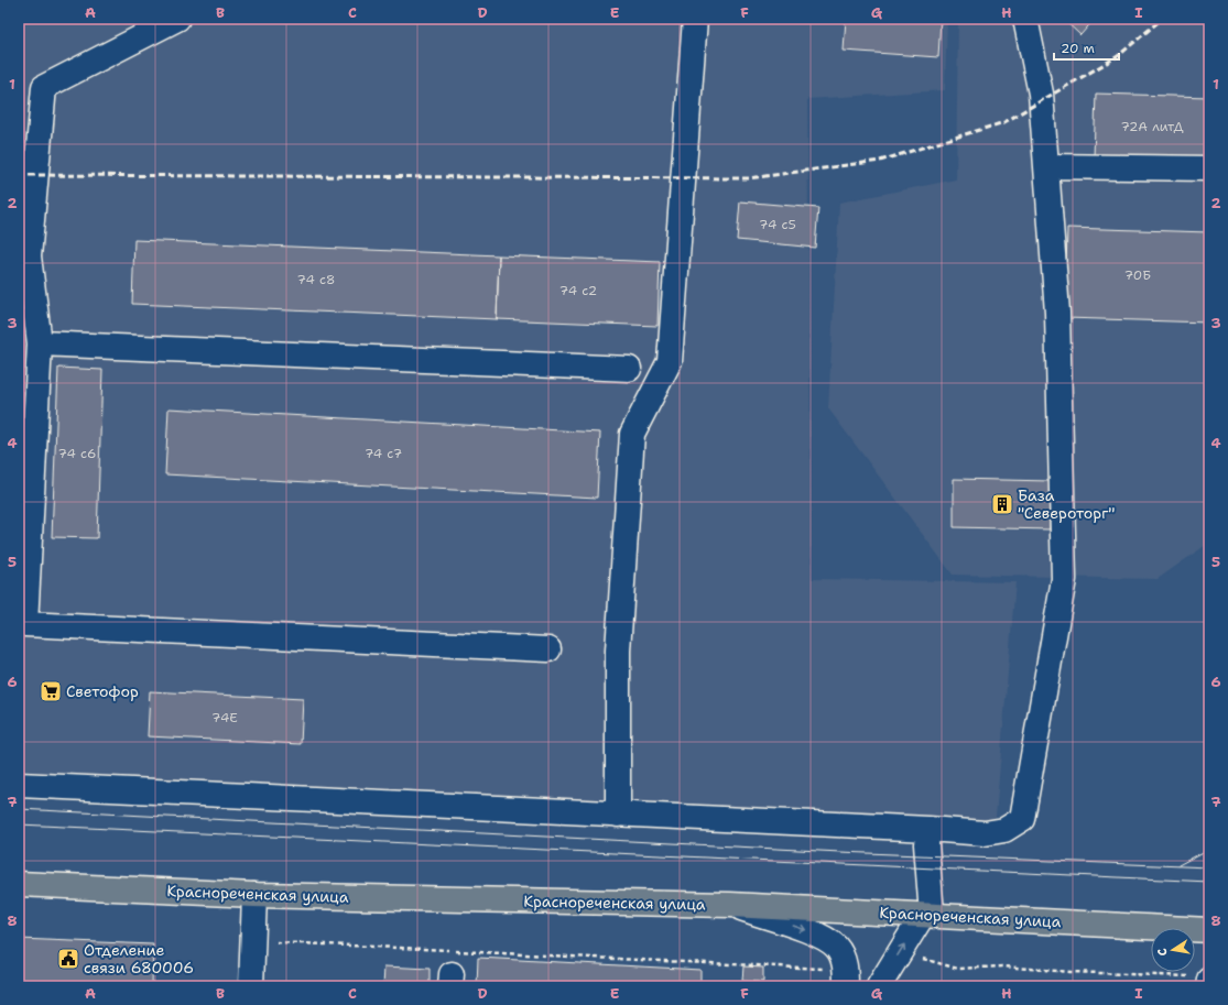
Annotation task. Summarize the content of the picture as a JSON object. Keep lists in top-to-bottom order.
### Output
{
  "streets": {
    "main road": ["Краснореченская улица"]
  },
  "places": {
    "building": ["База \"Североторг\""],
    "supermarket": ["Светофор"],
    "public building": ["Отделение связи 680006"]
  },
  "house_numbers": [
    "72А литД",
    "74 с5",
    "70Б",
    "74 с8",
    "74 с2",
    "74 с6",
    "74 с7",
    "74Е"
  ],
  "scale_bar": "20 m",
  "north": "left",
  "grid": {
    "columns": [
      "A",
      "B",
      "C",
      "D",
      "E",
      "F",
      "G",
      "H",
      "I"
    ],
    "rows": [
      "1",
      "2",
      "3",
      "4",
      "5",
      "6",
      "7",
      "8"
    ]
  }
}
